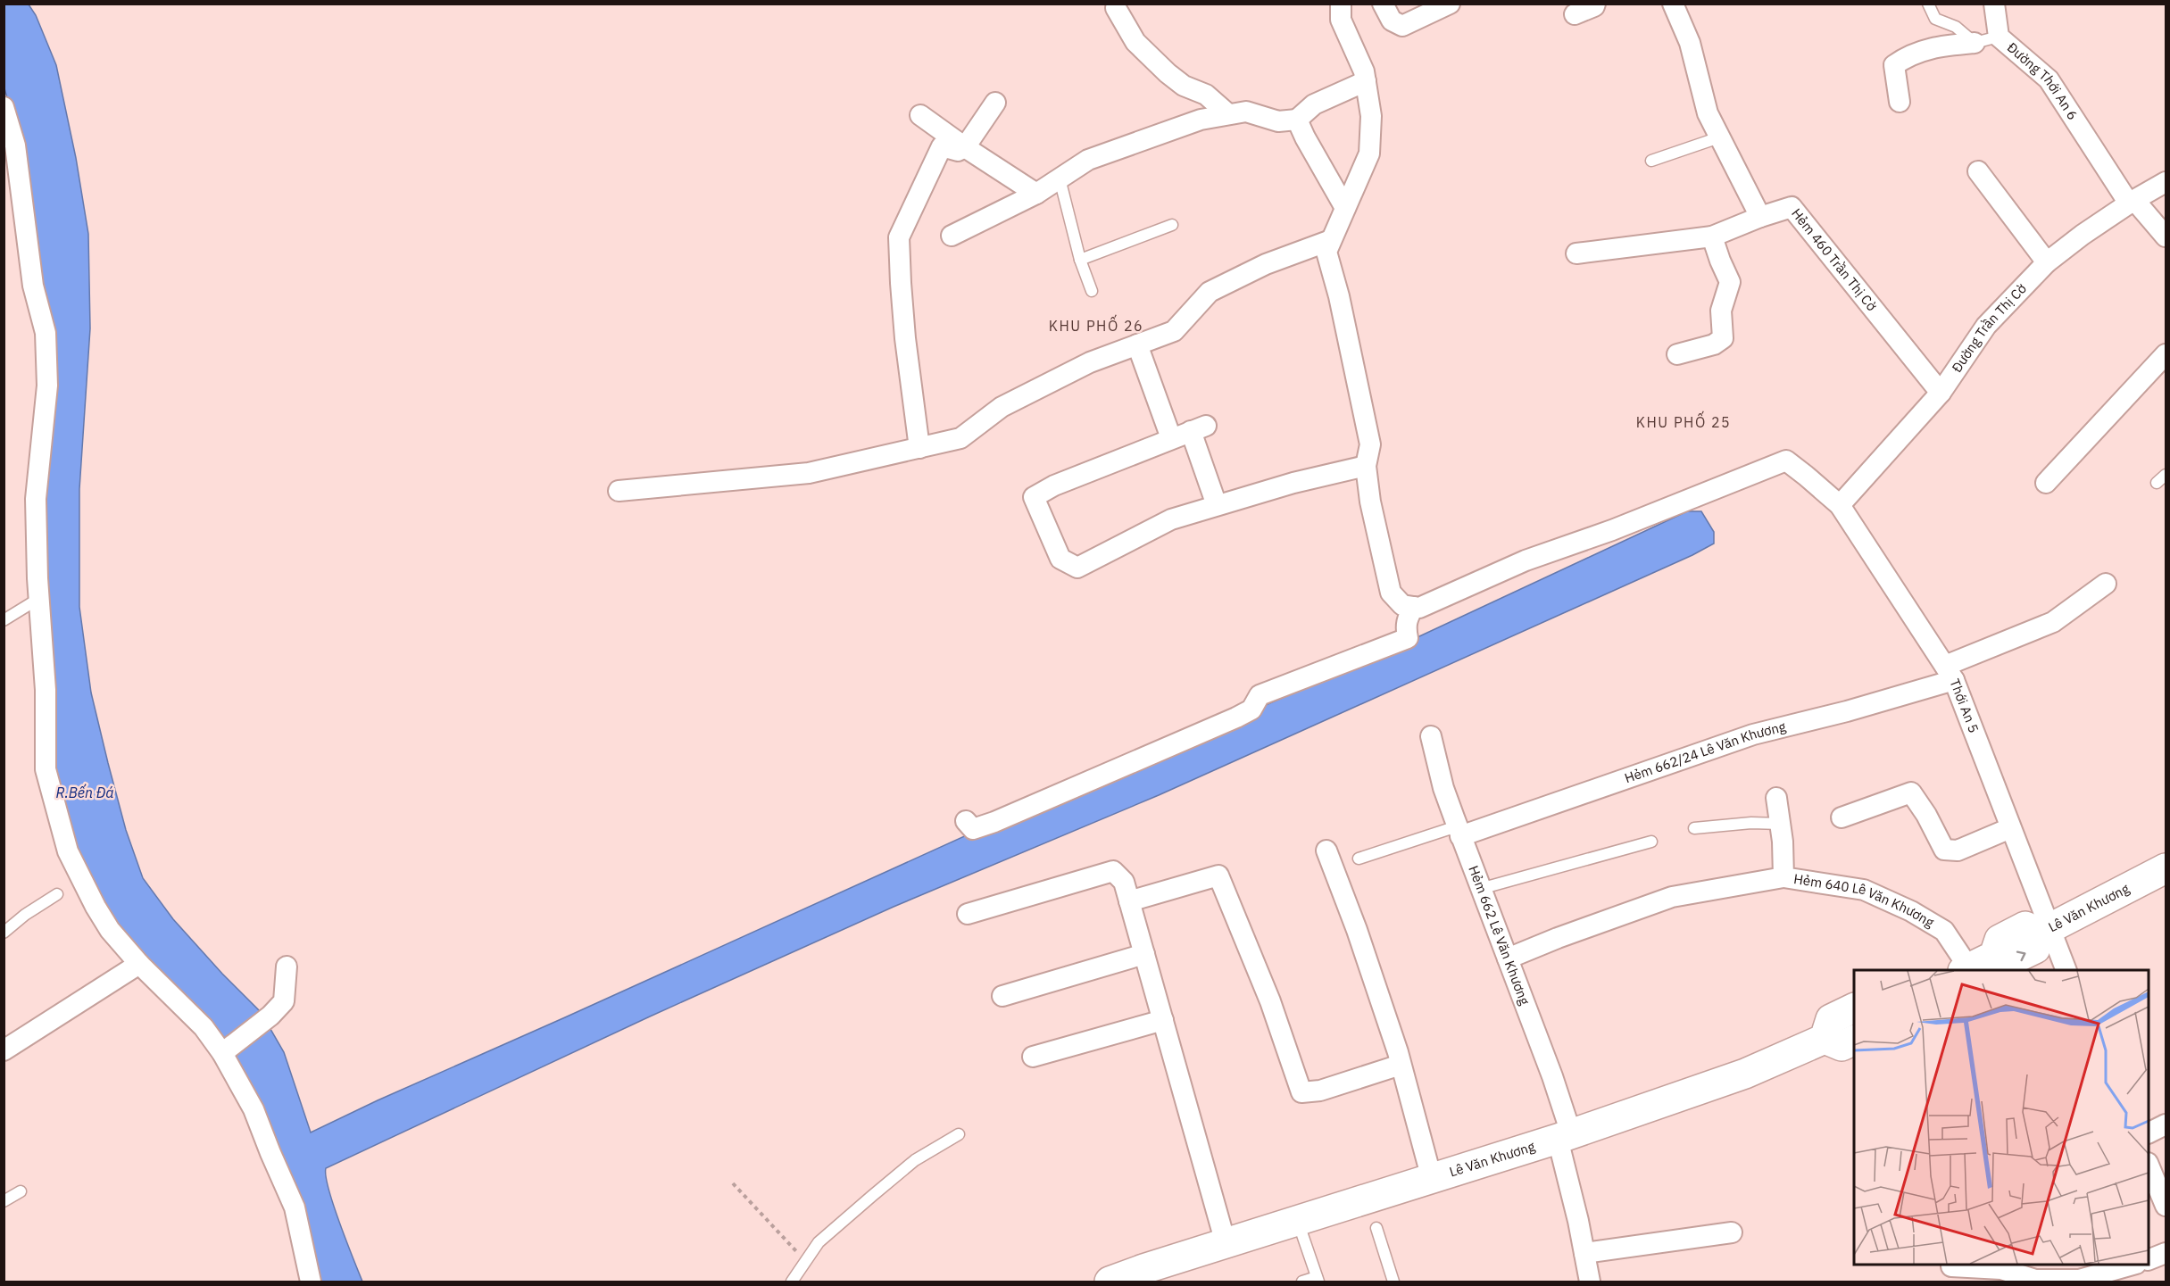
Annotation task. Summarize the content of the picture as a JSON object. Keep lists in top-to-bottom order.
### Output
{
  "streets": {
    "main road": ["Lê Văn Khương"],
    "street": [
      "Đường Thới An 6",
      "Hẻm 460 Trần Thị Cờ",
      "Đường Trần Thị Cờ",
      "Thới An 5",
      "Hẻm 662/24 Lê Văn Khương",
      "Hẻm 640 Lê Văn Khương",
      "Hẻm 662 Lê Văn Khương"
    ]
  },
  "crossings": [
    ["Đường Thới An 6", "Đường Trần Thị Cờ"],
    ["Hẻm 460 Trần Thị Cờ", "Đường Trần Thị Cờ"],
    ["Đường Trần Thị Cờ", "Thới An 5"],
    ["Thới An 5", "Hẻm 662/24 Lê Văn Khương"],
    ["Thới An 5", "Lê Văn Khương"],
    ["Hẻm 662/24 Lê Văn Khương", "Hẻm 662 Lê Văn Khương"],
    ["Lê Văn Khương", "Hẻm 662 Lê Văn Khương"]
  ],
  "districts": ["KHU PHỐ 26", "KHU PHỐ 25"],
  "water": ["R.Bến Đá"]
}
